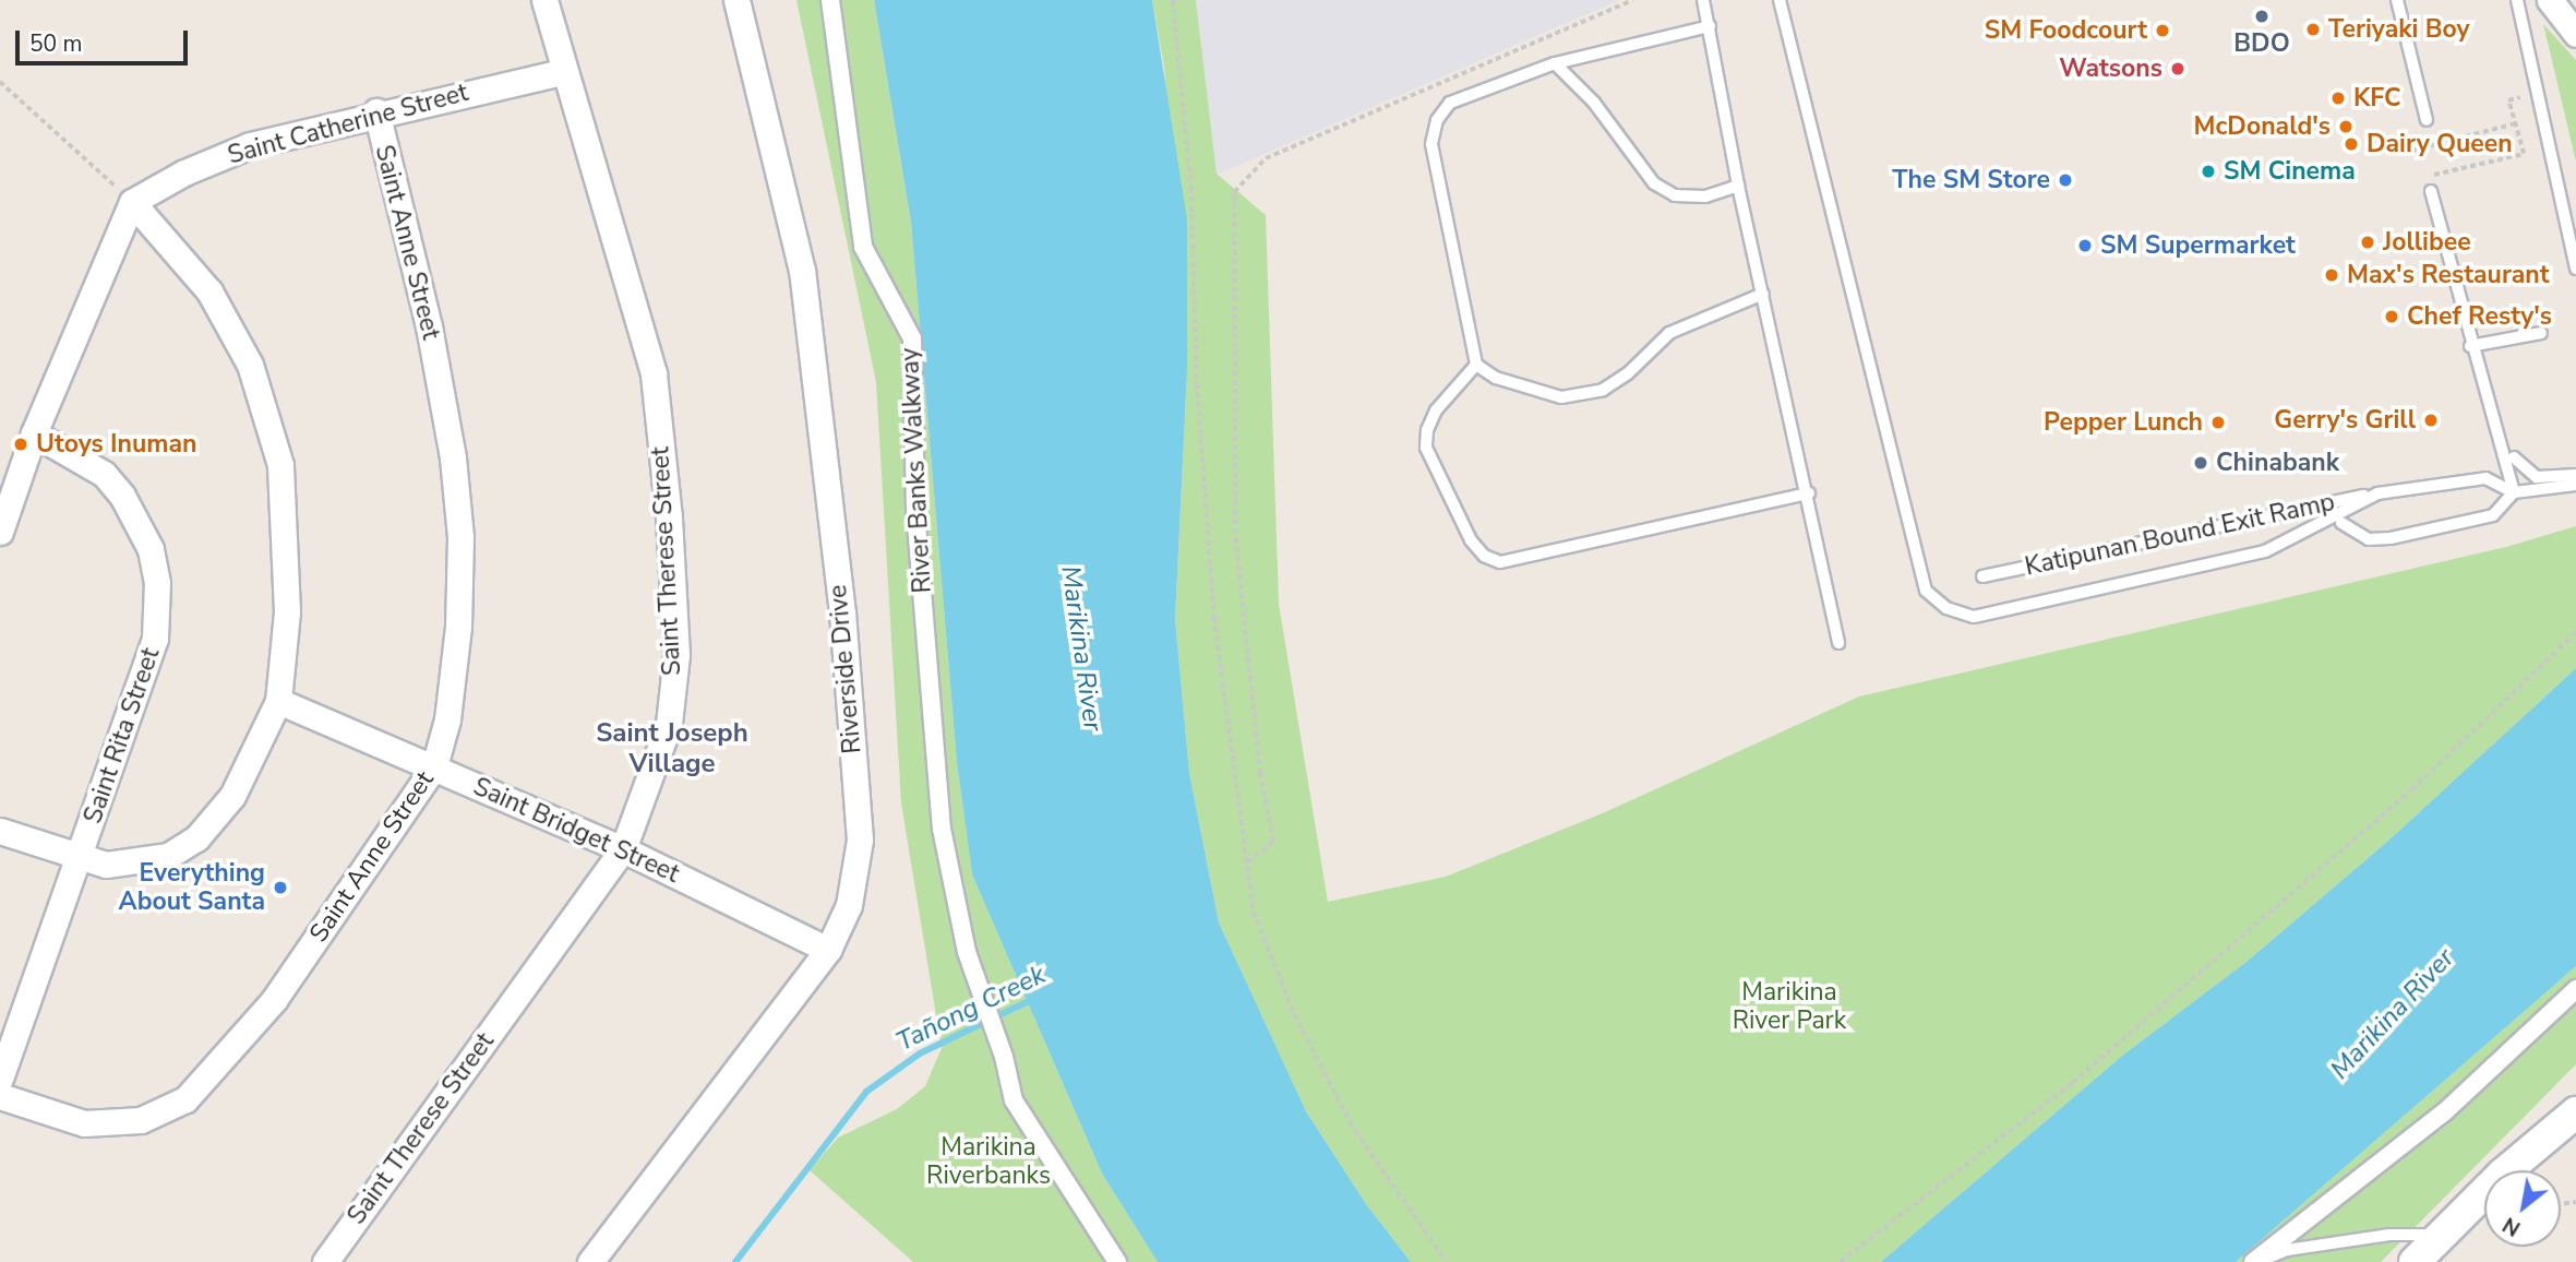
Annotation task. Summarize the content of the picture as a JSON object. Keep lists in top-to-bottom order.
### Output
{
  "streets": {
    "street": [
      "Saint Catherine Street",
      "Saint Anne Street",
      "River Banks Walkway",
      "Saint Therese Street",
      "Riverside Drive",
      "Saint Rita Street",
      "Saint Bridget Street"
    ],
    "lane": ["Katipunan Bound Exit Ramp"]
  },
  "crossings": [
    ["Saint Catherine Street", "Saint Anne Street"],
    ["Saint Catherine Street", "Saint Therese Street"],
    ["Saint Anne Street", "Saint Bridget Street"],
    ["Saint Therese Street", "Saint Bridget Street"],
    ["Riverside Drive", "Saint Bridget Street"]
  ],
  "districts": ["Saint Joseph Village"],
  "water": ["Marikina River", "Tañong Creek"],
  "parks": ["Marikina River Park", "Marikina Riverbanks"],
  "places": [
    "BDO",
    "Teriyaki Boy",
    "SM Foodcourt",
    "Watsons",
    "KFC",
    "McDonald's",
    "Dairy Queen",
    "SM Cinema",
    "The SM Store",
    "Jollibee",
    "SM Supermarket",
    "Max's Restaurant",
    "Chef Resty's",
    "Gerry's Grill",
    "Pepper Lunch",
    "Utoys Inuman",
    "Chinabank",
    "Everything About Santa"
  ],
  "scale_bar": "50 m",
  "north": "bottom left"
}
